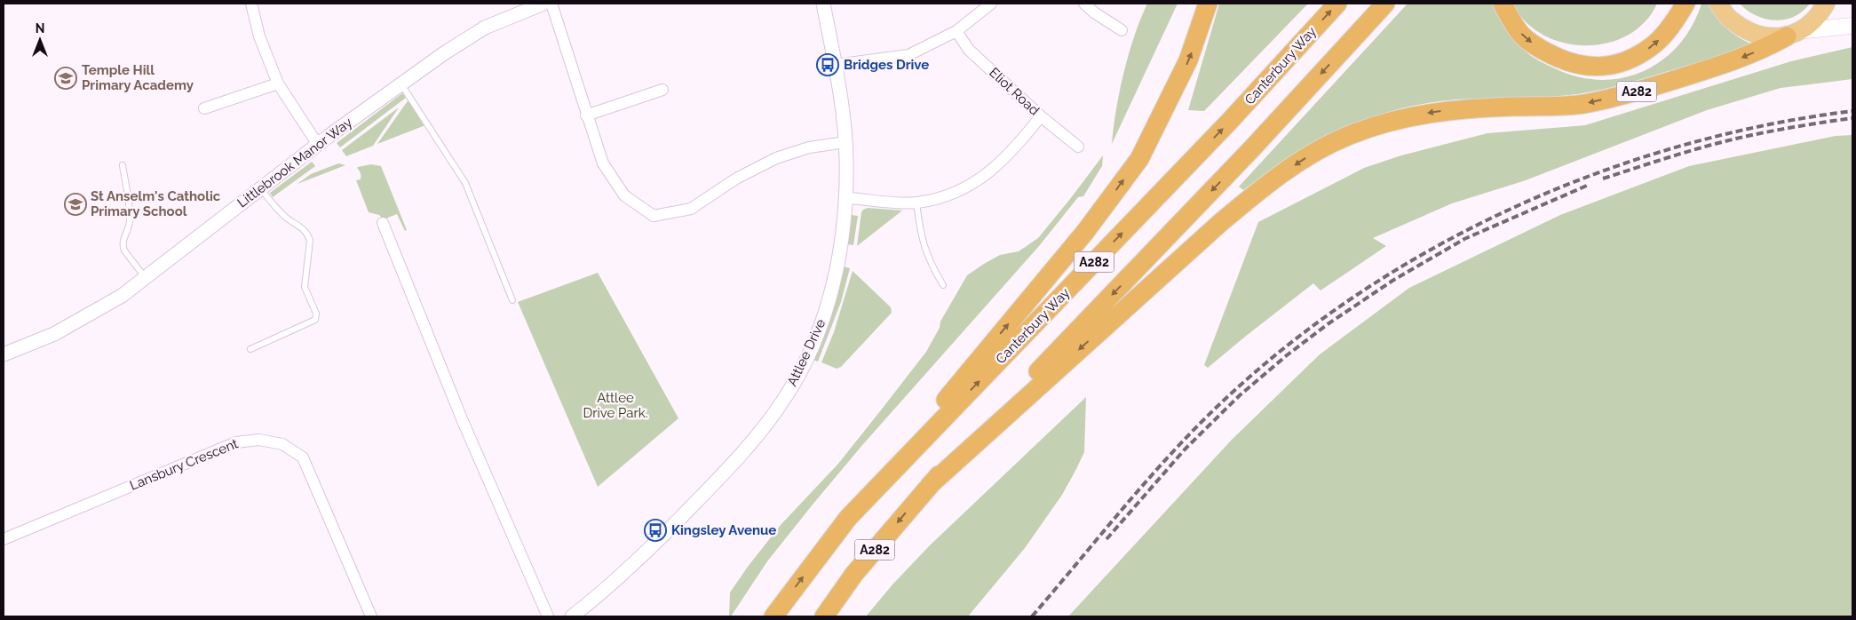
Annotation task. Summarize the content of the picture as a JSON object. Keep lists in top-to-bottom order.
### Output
{
  "streets": {
    "highway": ["Canterbury Way", "A282"],
    "street": [
      "Eliot Road",
      "Littlebrook Manor Way",
      "Attlee Drive",
      "Lansbury Crescent"
    ]
  },
  "crossings": [
    ["Canterbury Way", "A282"]
  ],
  "parks": ["Attlee Drive Park."],
  "places": {
    "bus stop": ["Bridges Drive", "Kingsley Avenue"],
    "school or university": ["Temple Hill Primary Academy", "St Anselm's Catholic Primary School"]
  },
  "north": "top"
}
